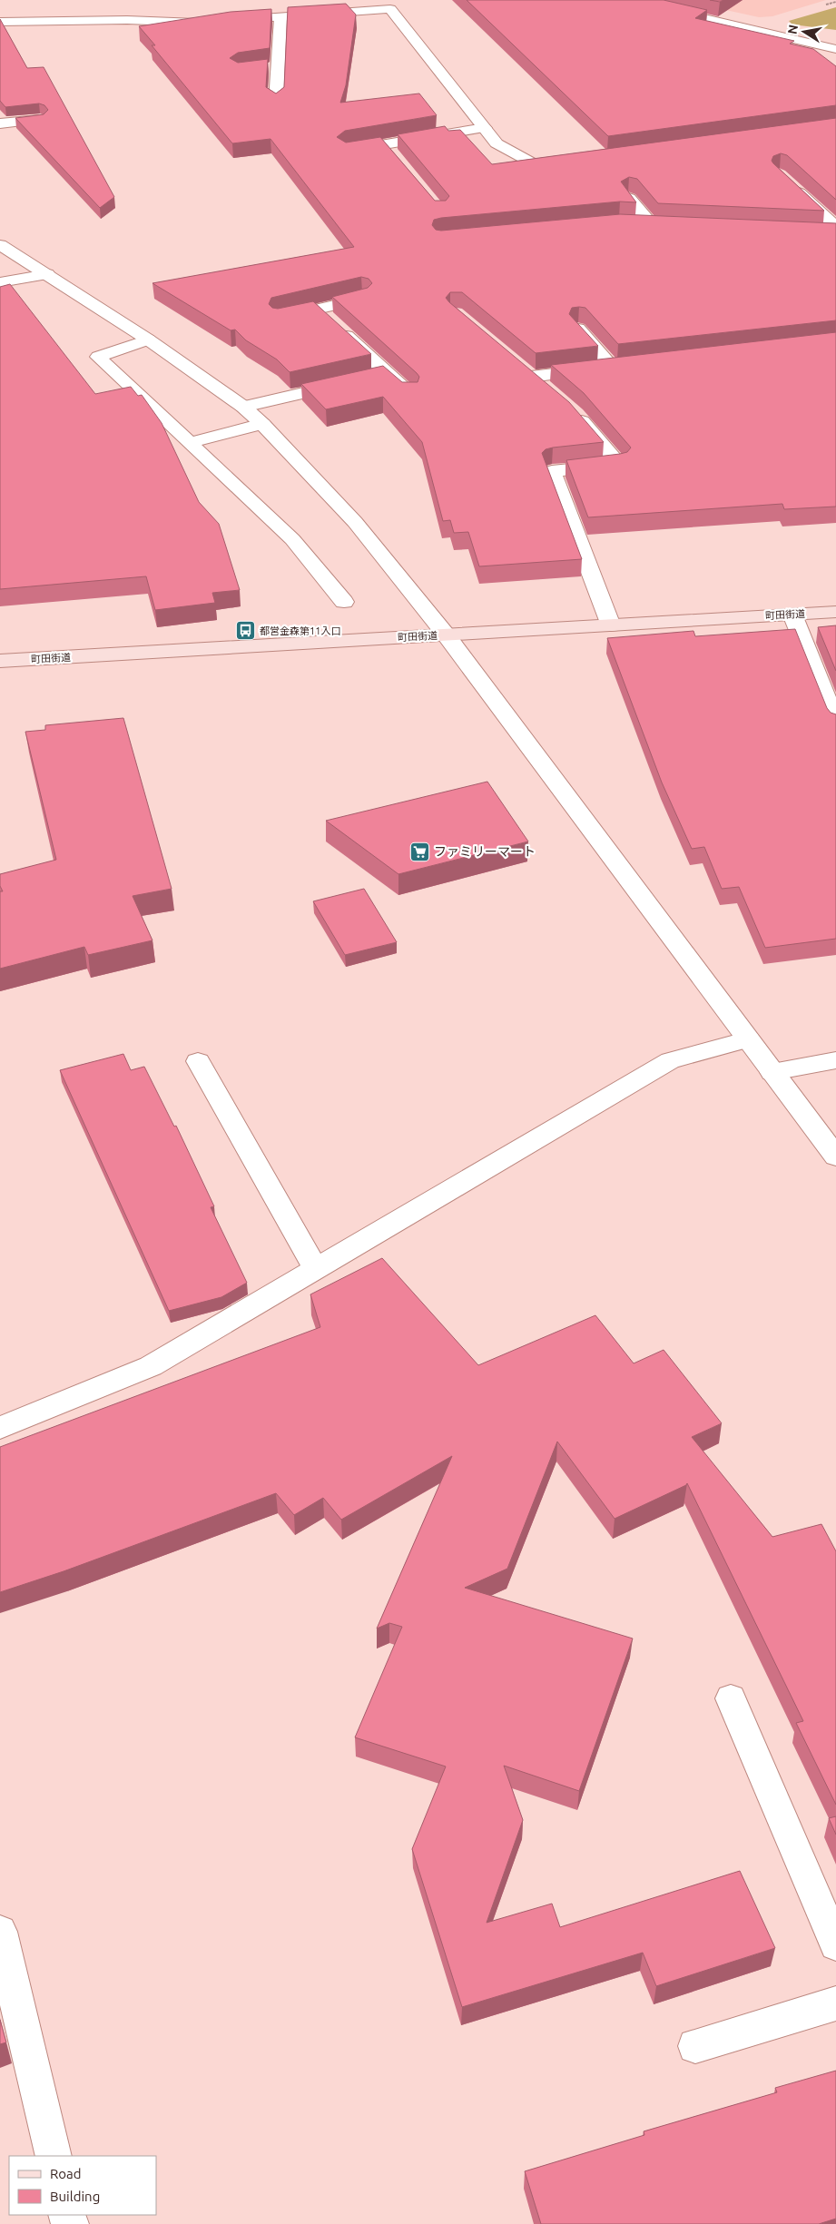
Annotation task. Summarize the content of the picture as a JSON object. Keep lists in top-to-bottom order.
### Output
{
  "streets": {
    "main road": ["町田街道"]
  },
  "places": {
    "bus stop": ["都営金森第11入口"],
    "supermarket": ["ファミリーマート"]
  },
  "legend": ["Road", "Building"],
  "north": "left"
}
